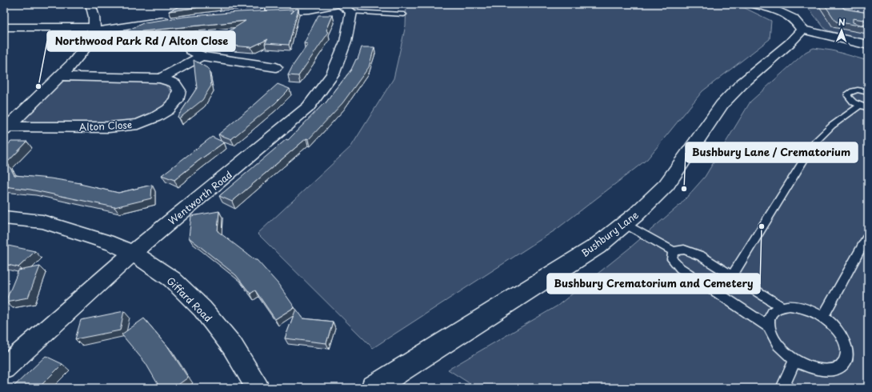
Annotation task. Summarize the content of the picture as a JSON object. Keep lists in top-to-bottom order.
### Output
{
  "streets": {
    "street": [
      "Alton Close",
      "Wentworth Road",
      "Bushbury Lane",
      "Giffard Road"
    ]
  },
  "crossings": [
    ["Wentworth Road", "Giffard Road"]
  ],
  "places": ["Northwood Park Rd / Alton Close", "Bushbury Lane / Crematorium", "Bushbury Crematorium and Cemetery"],
  "north": "top"
}
